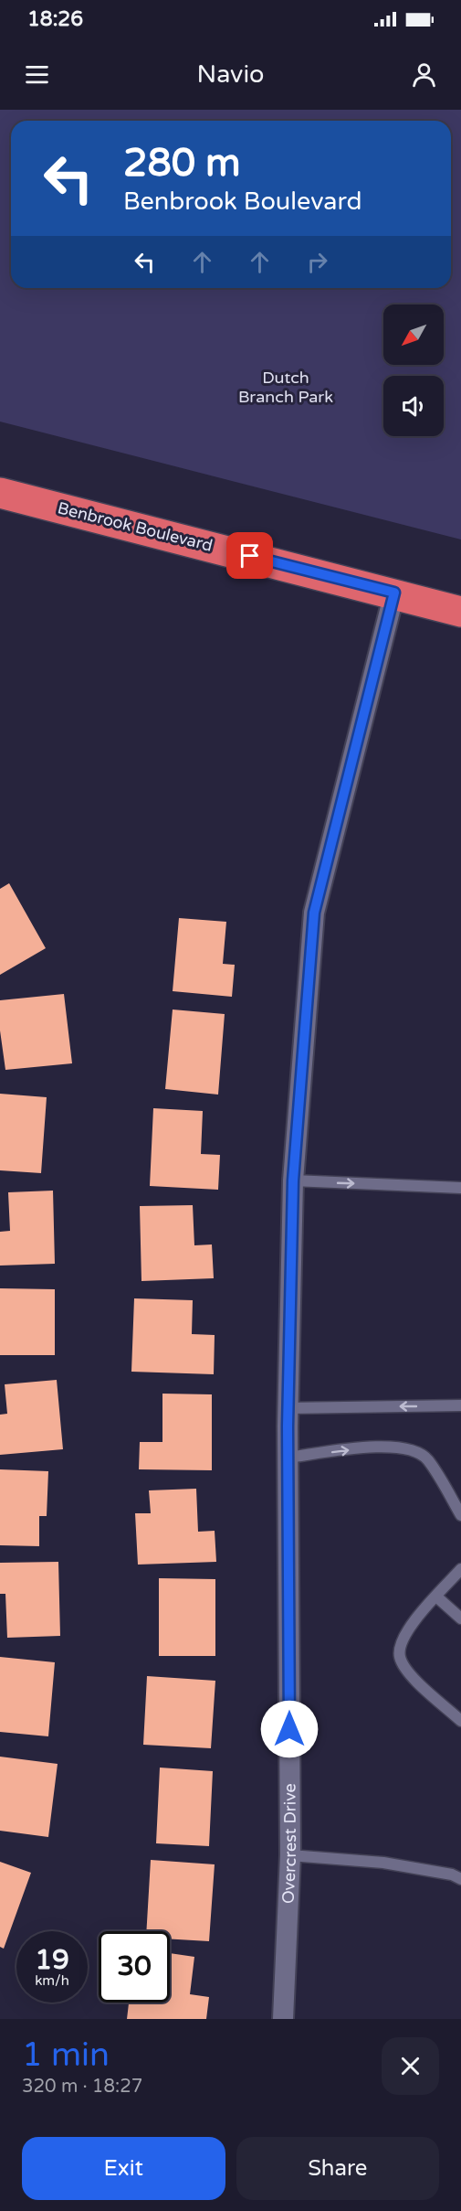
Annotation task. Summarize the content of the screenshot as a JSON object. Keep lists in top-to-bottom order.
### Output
{
  "streets": {
    "highway": ["Benbrook Boulevard"],
    "street": ["Overcrest Drive"]
  },
  "crossings": [
    ["Benbrook Boulevard", "Overcrest Drive"]
  ],
  "parks": ["Dutch Branch Park"],
  "north": "bottom left",
  "page": {
    "status": "18:26",
    "header": "Navio",
    "turn": ["280 m", "Benbrook Boulevard"],
    "speed": "19 km/h",
    "limit": "30",
    "heading": ["1 min", "320 m · 18:27"],
    "buttons": ["Exit", "Share"]
  }
}
